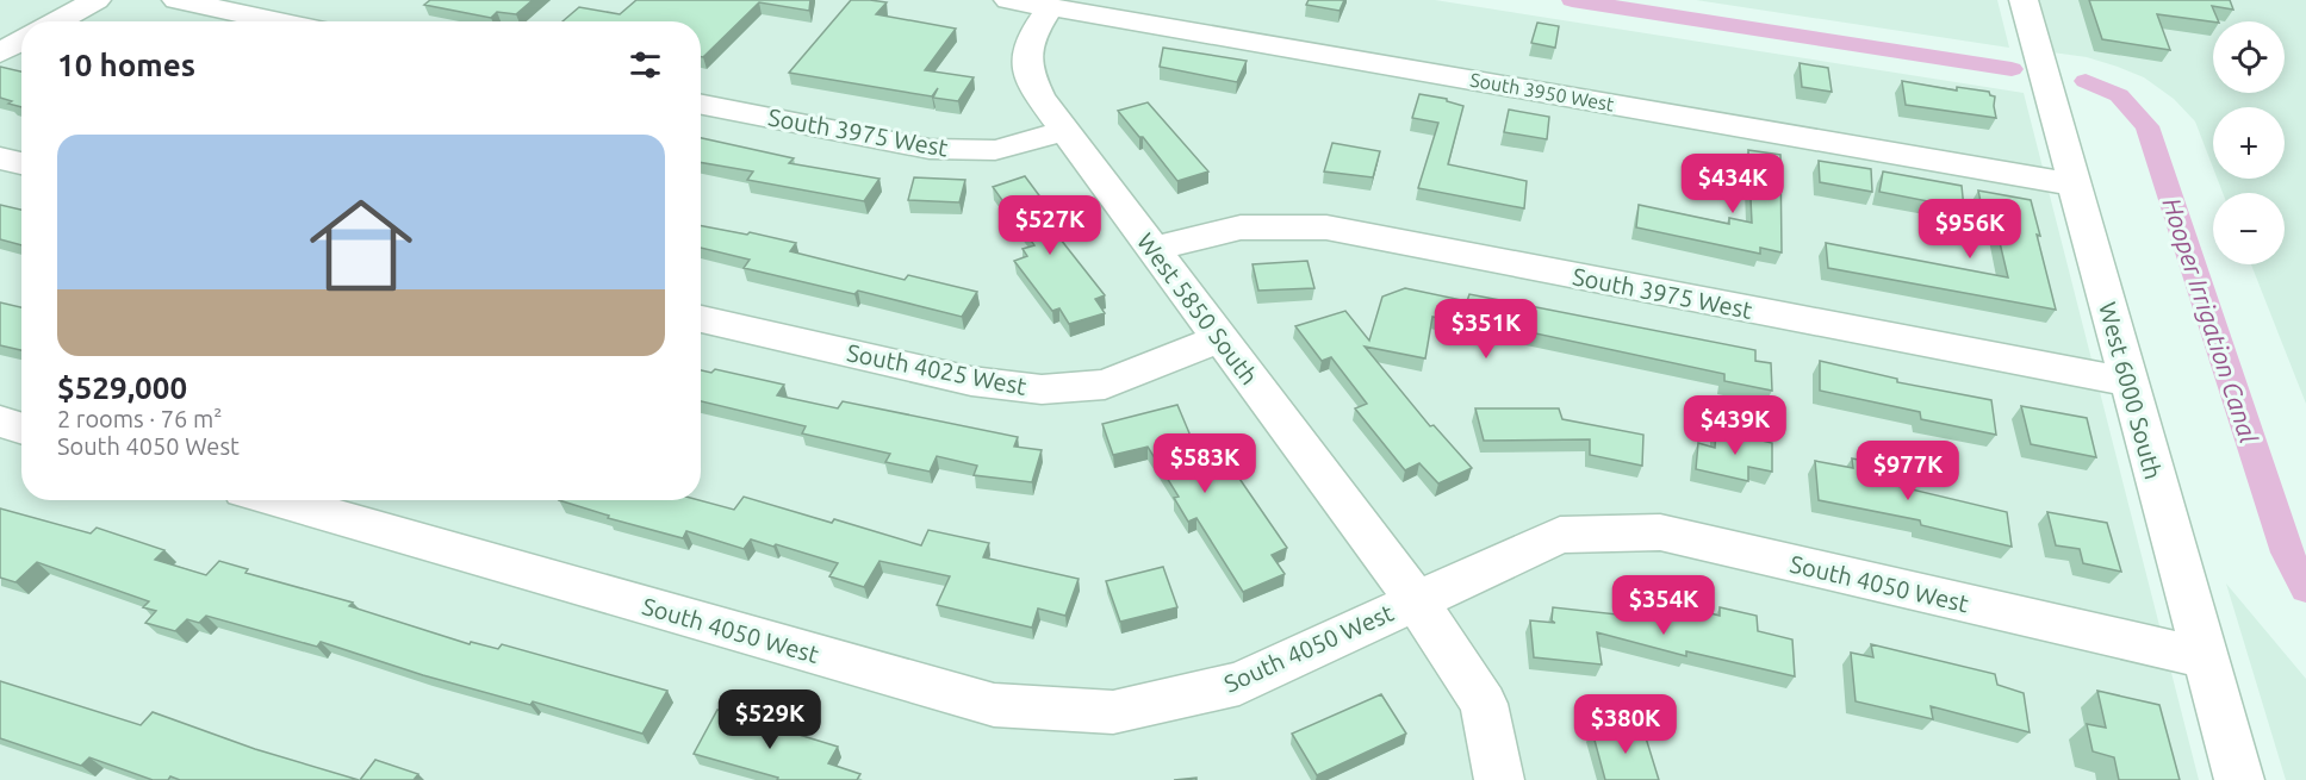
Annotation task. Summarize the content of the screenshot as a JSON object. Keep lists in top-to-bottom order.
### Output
{
  "streets": {
    "street": [
      "South 3950 West",
      "South 3975 West",
      "West 5850 South",
      "South 4025 West",
      "West 6000 South",
      "South 4050 West"
    ]
  },
  "crossings": [
    ["South 3950 West", "West 5850 South"],
    ["South 3950 West", "West 6000 South"],
    ["South 3975 West", "West 5850 South"],
    ["South 3975 West", "West 6000 South"],
    ["West 5850 South", "South 4025 West"],
    ["West 5850 South", "South 4050 West"],
    ["West 6000 South", "South 4050 West"]
  ],
  "water": ["Hooper Irrigation Canal"],
  "page": {
    "map_buttons": ["+", "−"],
    "heading": "10 homes",
    "list": [
      {
        "name": "$529,000",
        "note": "2 rooms · 76 m² · South 4050 West"
      }
    ],
    "price": [
      "$434K",
      "$527K",
      "$956K",
      "$351K",
      "$439K",
      "$583K",
      "$977K",
      "$354K",
      "$529K",
      "$380K"
    ]
  }
}
